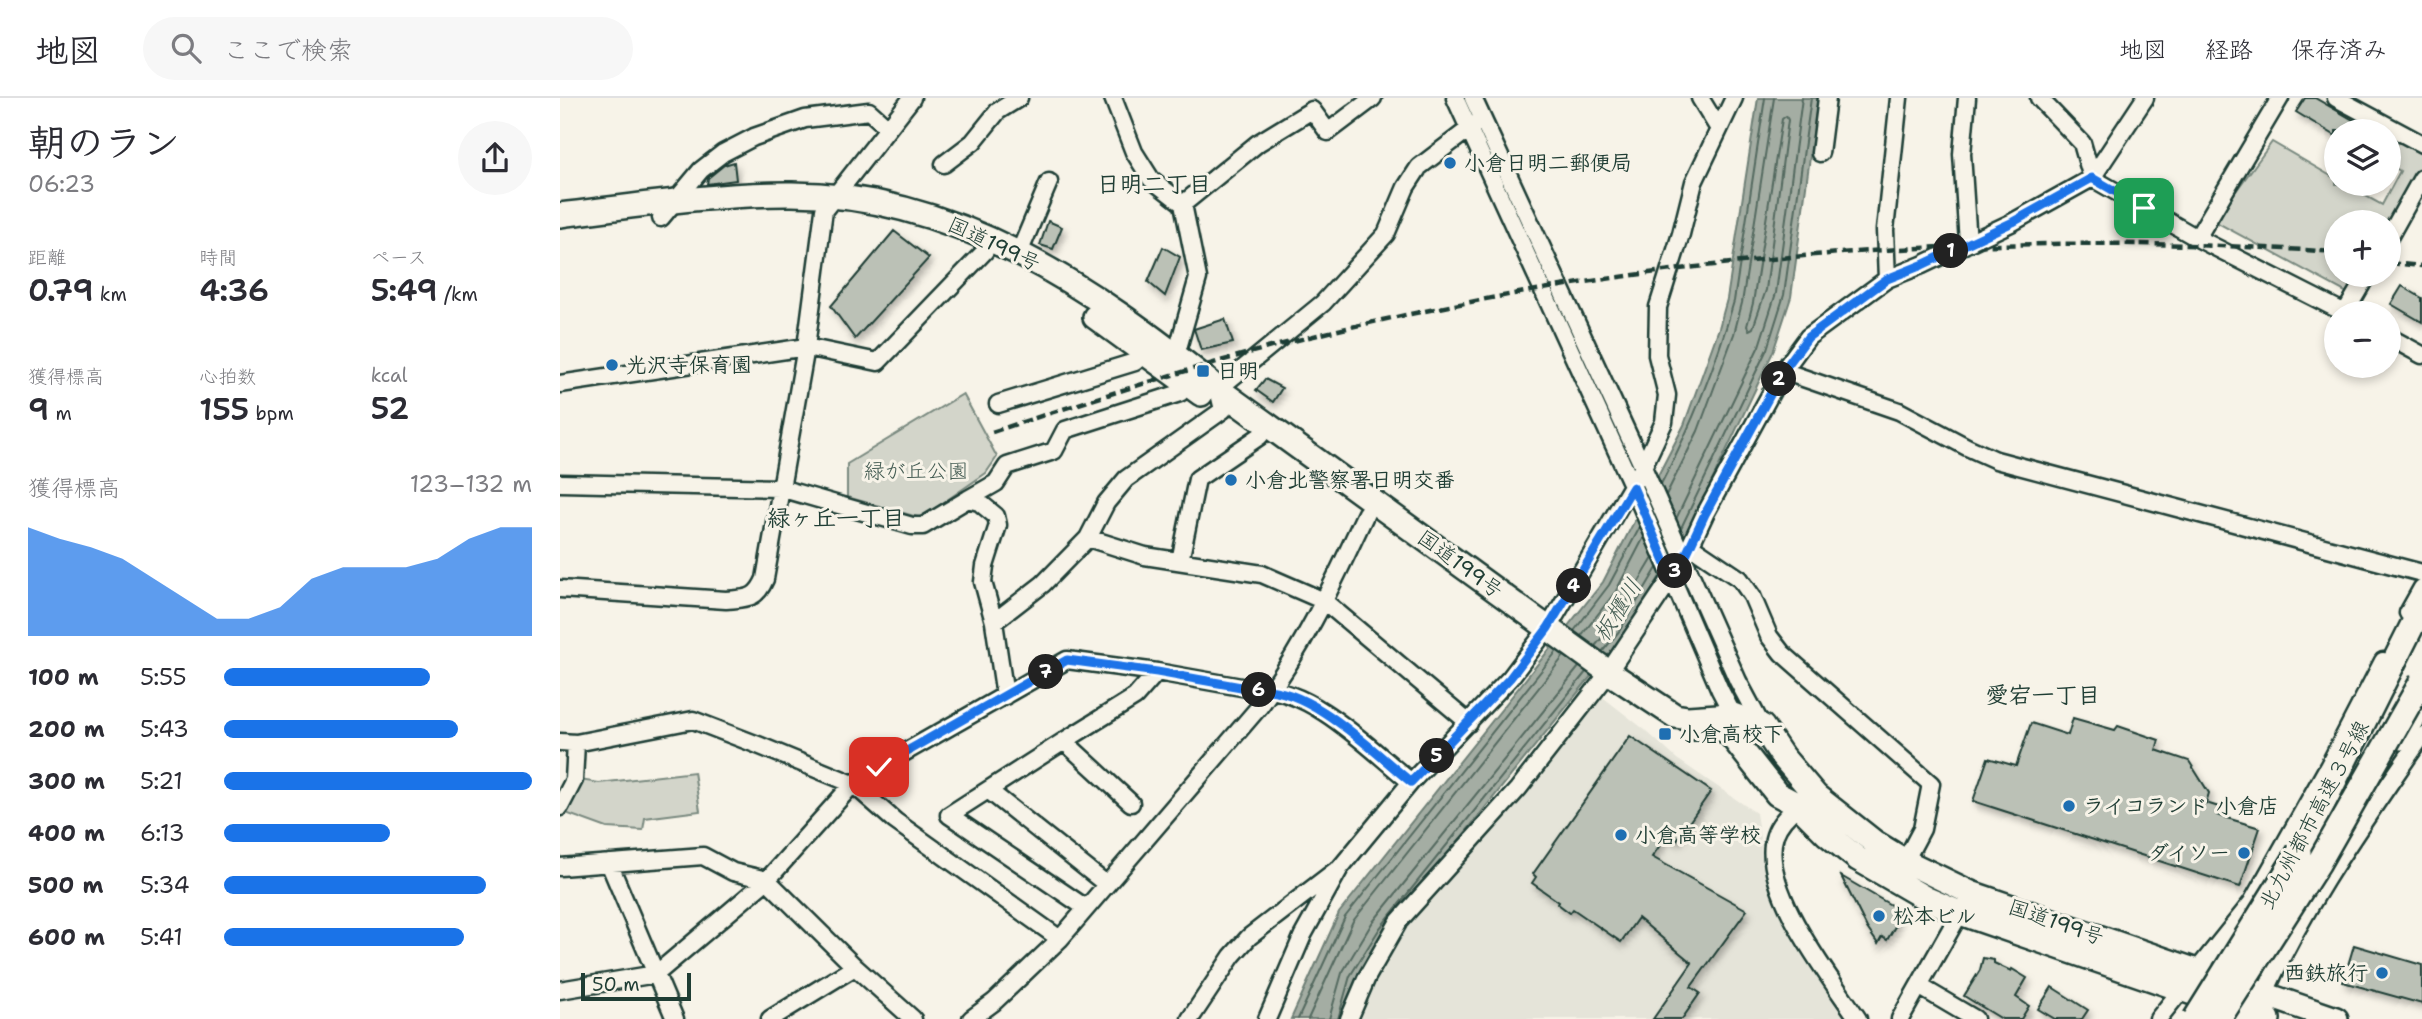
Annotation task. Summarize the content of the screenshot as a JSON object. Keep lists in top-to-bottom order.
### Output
{
  "streets": {
    "highway": ["国道199号", "北九州都市高速３号線"]
  },
  "districts": ["日明二丁目", "緑ヶ丘一丁目", "愛宕一丁目"],
  "water": ["板櫃川"],
  "parks": ["緑が丘公園"],
  "places": {
    "other": [
      "小倉日明二郵便局",
      "光沢寺保育園",
      "小倉北警察署日明交番",
      "ライコランド 小倉店",
      "小倉高等学校",
      "ダイソー",
      "松本ビル",
      "西鉄旅行"
    ],
    "transit": ["日明", "小倉高校下"]
  },
  "scale_bar": "50 m",
  "page": {
    "header": "地図",
    "search": "ここで検索",
    "nav": ["地図", "経路", "保存済み"],
    "heading": ["朝のラン", "06:23"],
    "map_buttons": ["+", "−"],
    "stats": [
      ["距離", "0.79 km"],
      ["時間", "4:36"],
      ["ペース", "5:49 /km"],
      ["獲得標高", "9 m"],
      ["心拍数", "155 bpm"],
      ["kcal", "52"]
    ],
    "pins": [
      "1",
      "2",
      "3",
      "4",
      "7",
      "6",
      "5"
    ],
    "chart": ["獲得標高", "123–132 m"],
    "list": [
      {
        "name": "100 m",
        "note": "5:55"
      },
      {
        "name": "200 m",
        "note": "5:43"
      },
      {
        "name": "300 m",
        "note": "5:21"
      },
      {
        "name": "400 m",
        "note": "6:13"
      },
      {
        "name": "500 m",
        "note": "5:34"
      },
      {
        "name": "600 m",
        "note": "5:41"
      }
    ],
    "scale": "50 m"
  }
}
